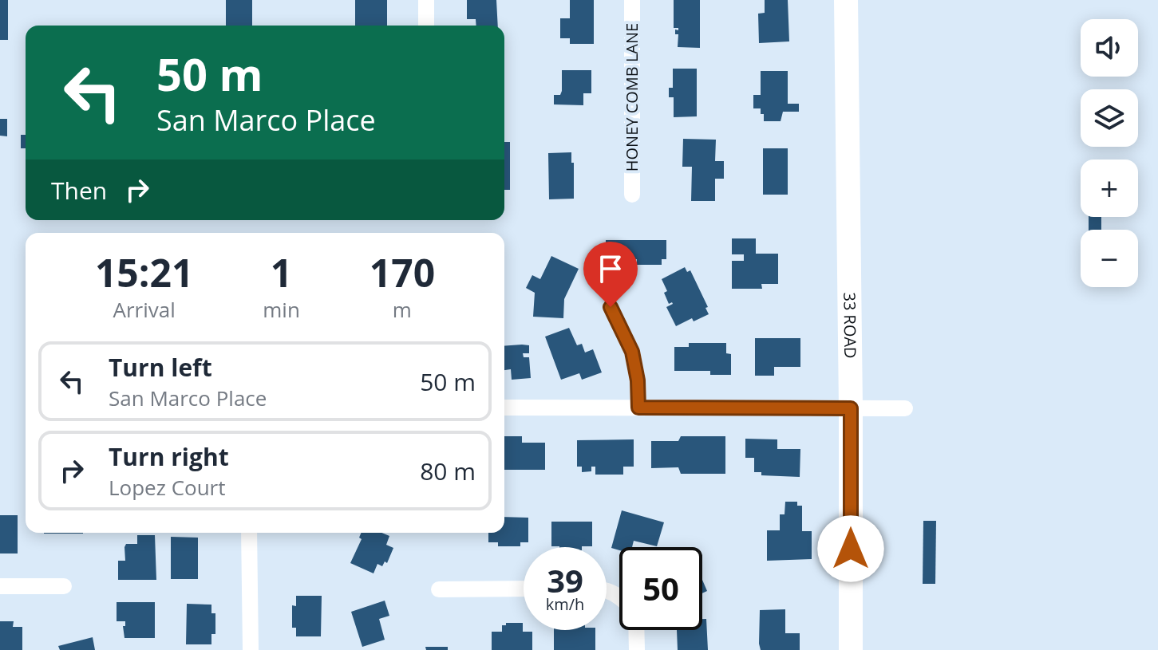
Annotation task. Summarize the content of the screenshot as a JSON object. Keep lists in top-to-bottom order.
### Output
{
  "streets": {
    "main road": ["33 ROAD"],
    "street": ["HONEY COMB LANE"]
  },
  "page": {
    "map_buttons": ["+", "−"],
    "turn": ["50 m", "San Marco Place"],
    "then": "Then",
    "eta": [
      "15:21",
      "Arrival",
      "1",
      "min",
      "170",
      "m"
    ],
    "list": [
      {
        "name": "Turn left",
        "note": "San Marco Place",
        "value": "50 m"
      },
      {
        "name": "Turn right",
        "note": "Lopez Court",
        "value": "80 m"
      }
    ],
    "speed": "39 km/h",
    "limit": "50"
  }
}
